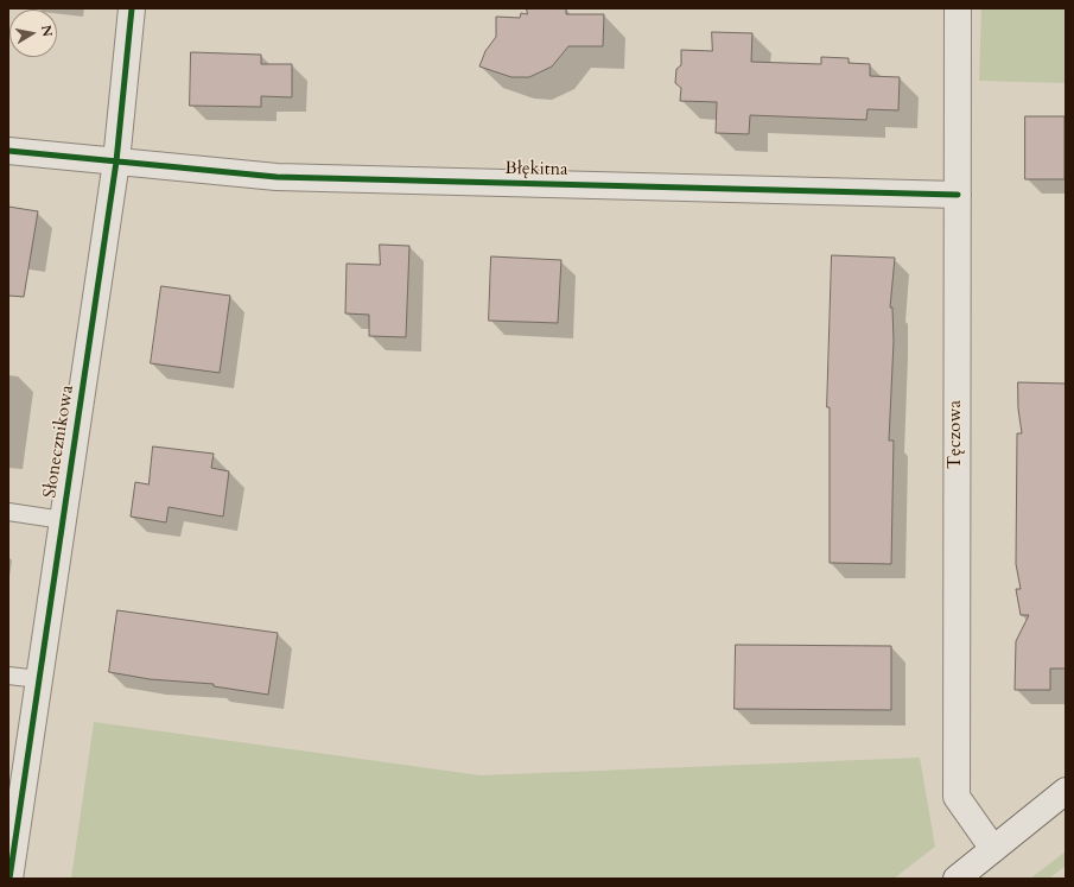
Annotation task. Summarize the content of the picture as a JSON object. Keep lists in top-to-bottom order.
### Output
{
  "streets": {
    "street": ["Błękitna", "Tęczowa", "Słonecznikowa"]
  },
  "crossings": [
    ["Błękitna", "Tęczowa"],
    ["Błękitna", "Słonecznikowa"]
  ],
  "north": "right"
}
